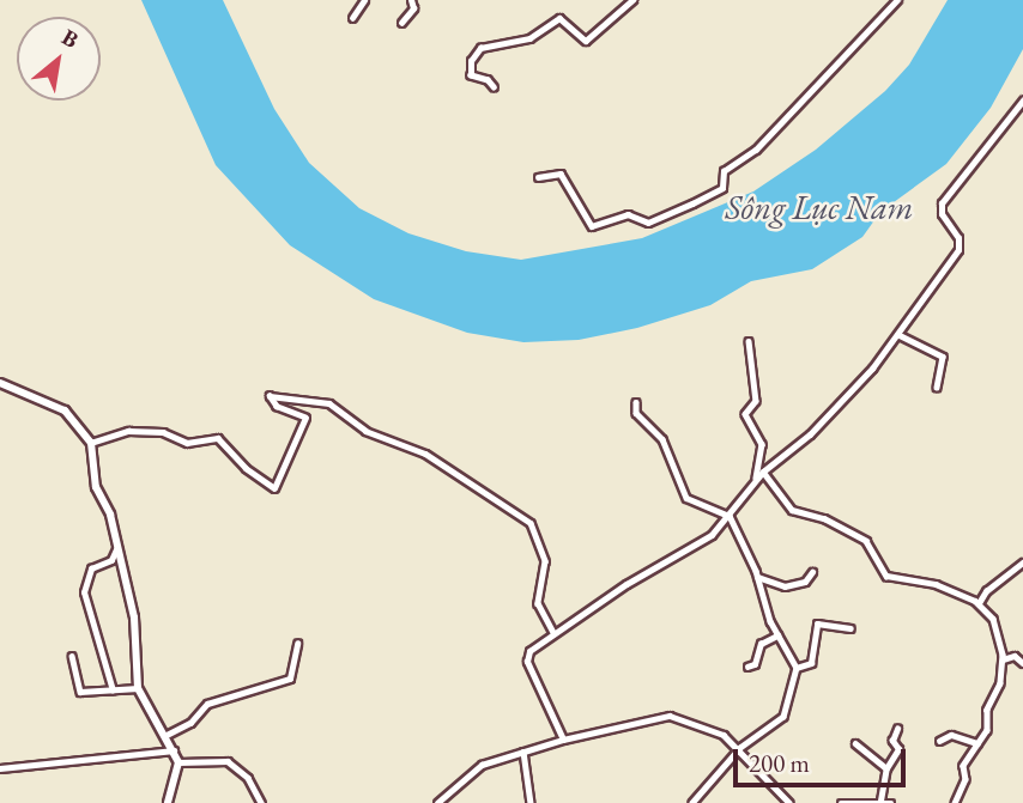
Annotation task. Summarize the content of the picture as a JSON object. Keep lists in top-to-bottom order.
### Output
{
  "water": ["Sông Lục Nam"],
  "scale_bar": "200 m",
  "north": "top right"
}
